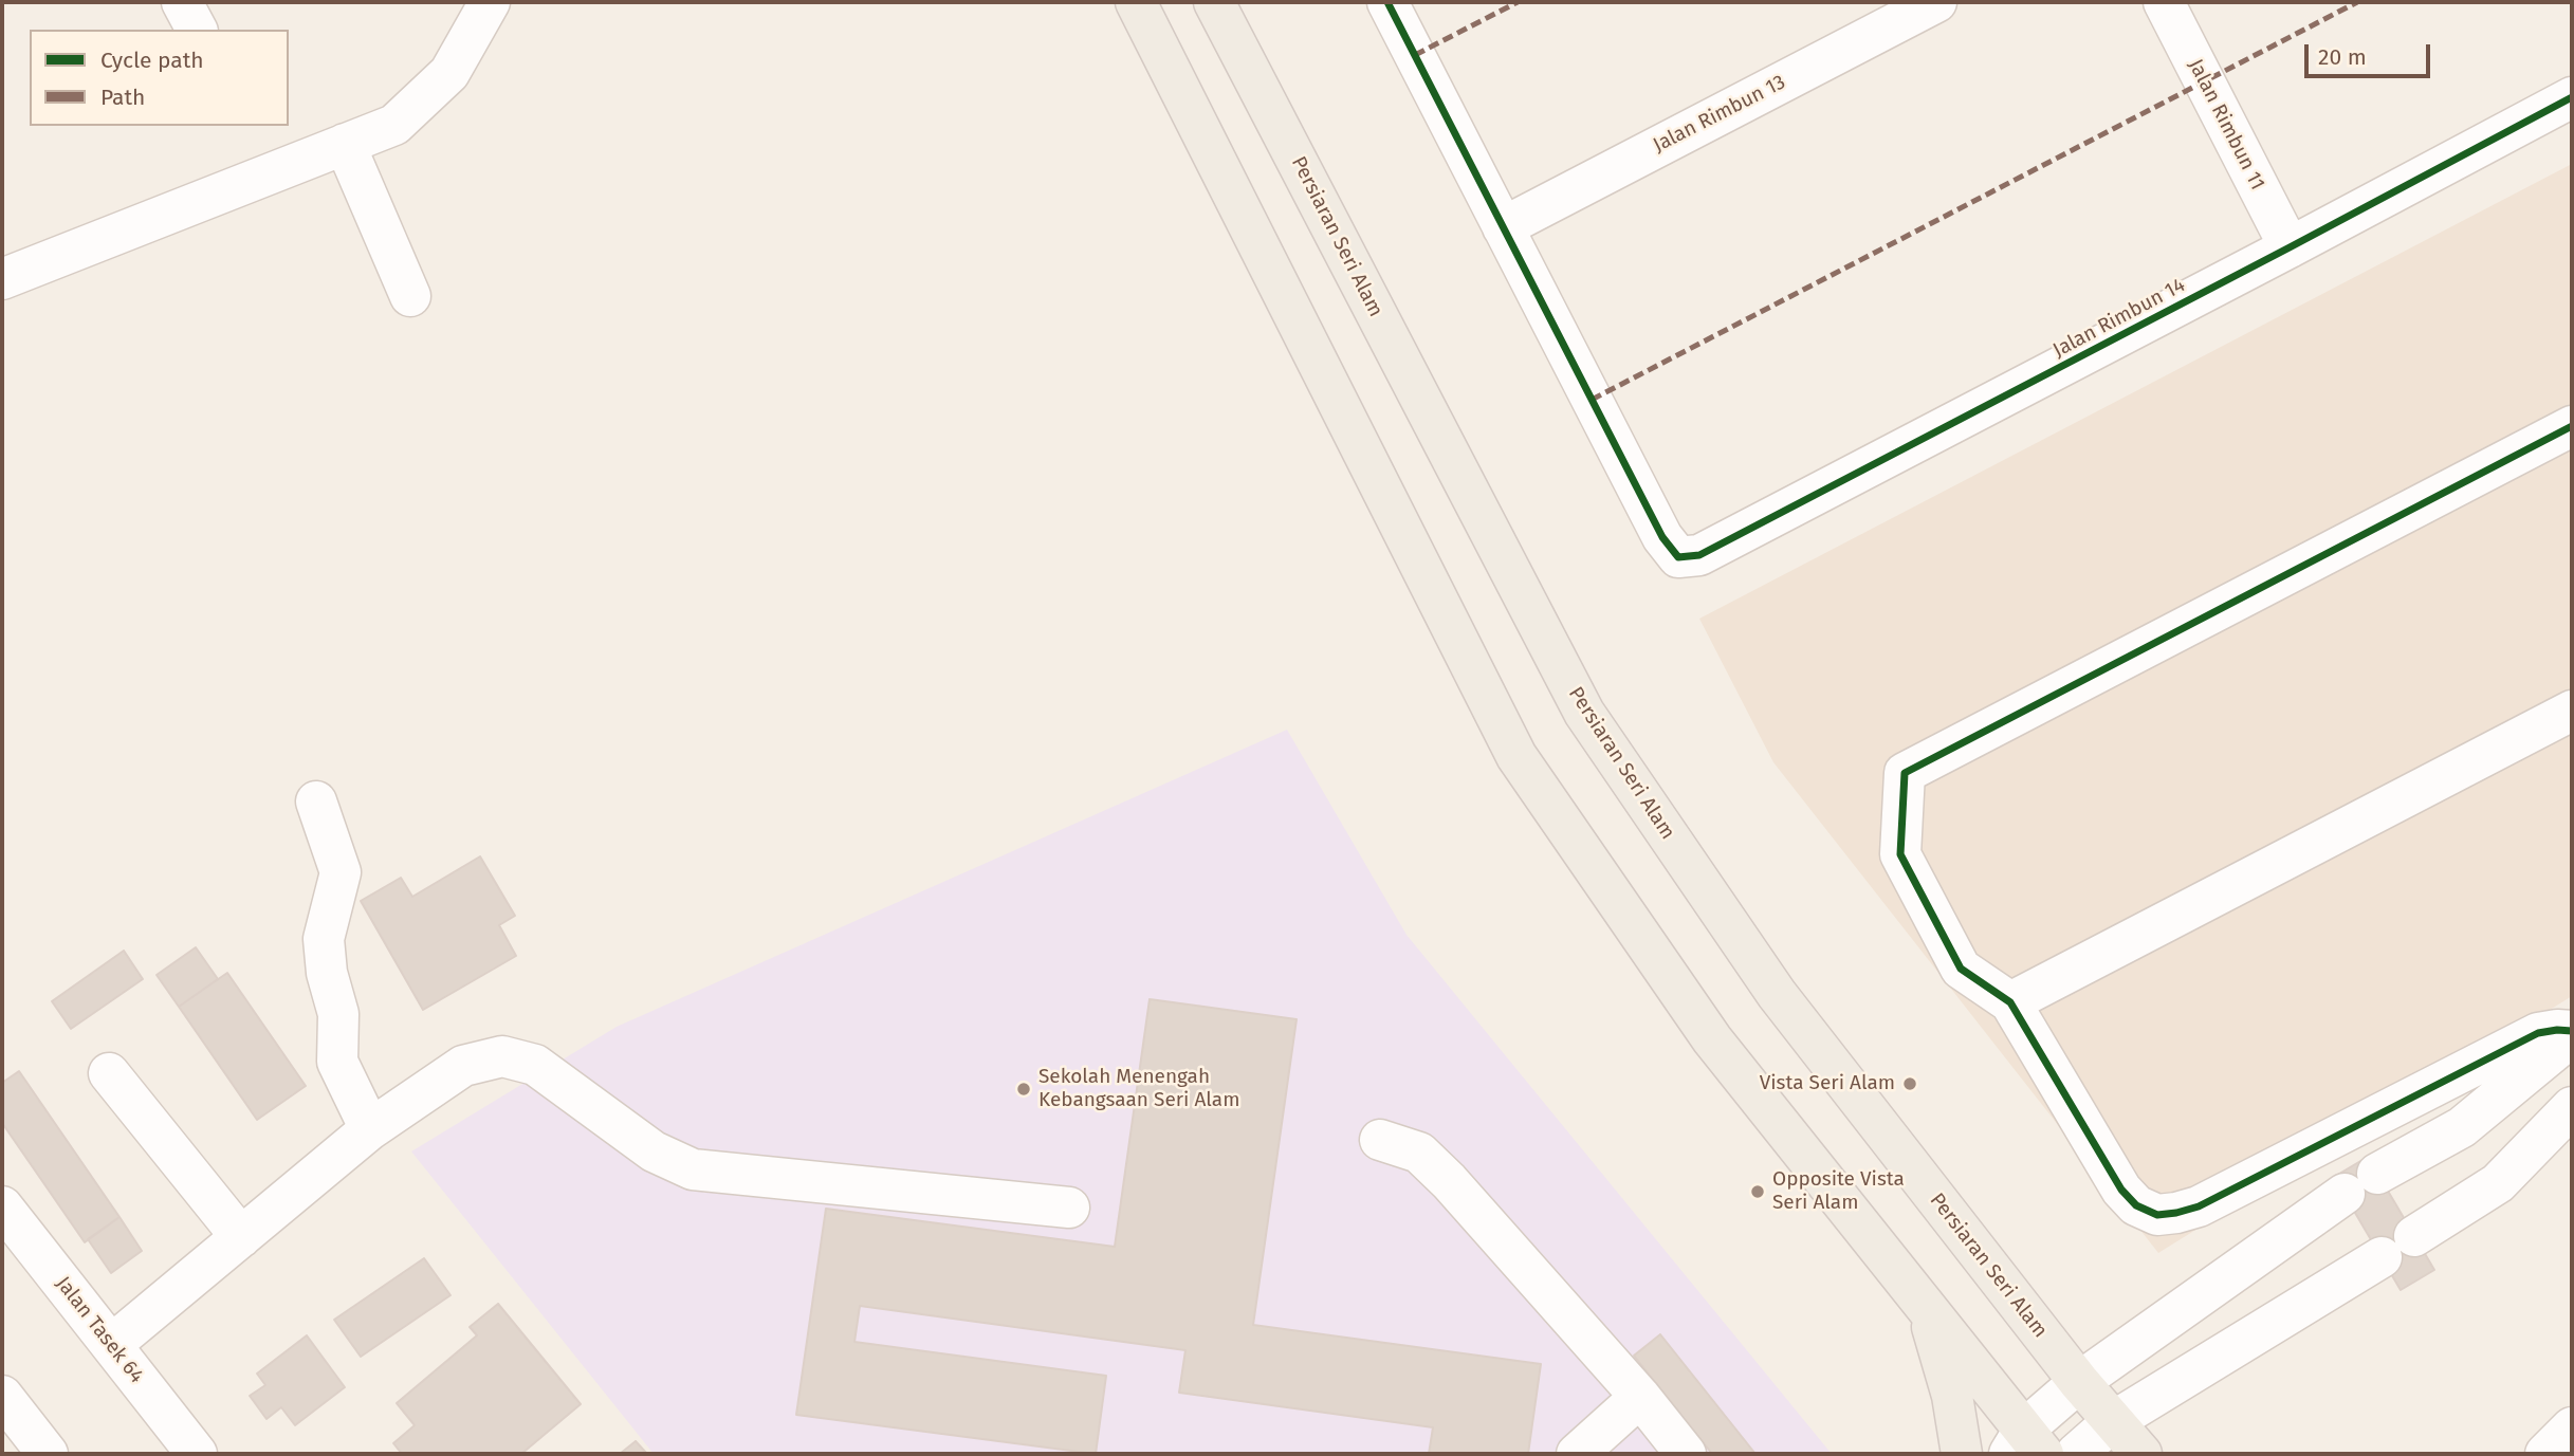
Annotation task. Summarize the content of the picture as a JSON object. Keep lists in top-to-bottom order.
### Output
{
  "streets": {
    "main road": ["Persiaran Seri Alam"],
    "street": [
      "Jalan Rimbun 13",
      "Jalan Rimbun 11",
      "Jalan Rimbun 14",
      "Jalan Tasek 64"
    ]
  },
  "crossings": [
    ["Jalan Rimbun 13", "Jalan Rimbun 14"],
    ["Jalan Rimbun 11", "Jalan Rimbun 14"]
  ],
  "places": ["Vista Seri Alam", "Sekolah Menengah Kebangsaan Seri Alam", "Opposite Vista Seri Alam"],
  "legend": ["Cycle path", "Path"],
  "scale_bar": "20 m"
}
